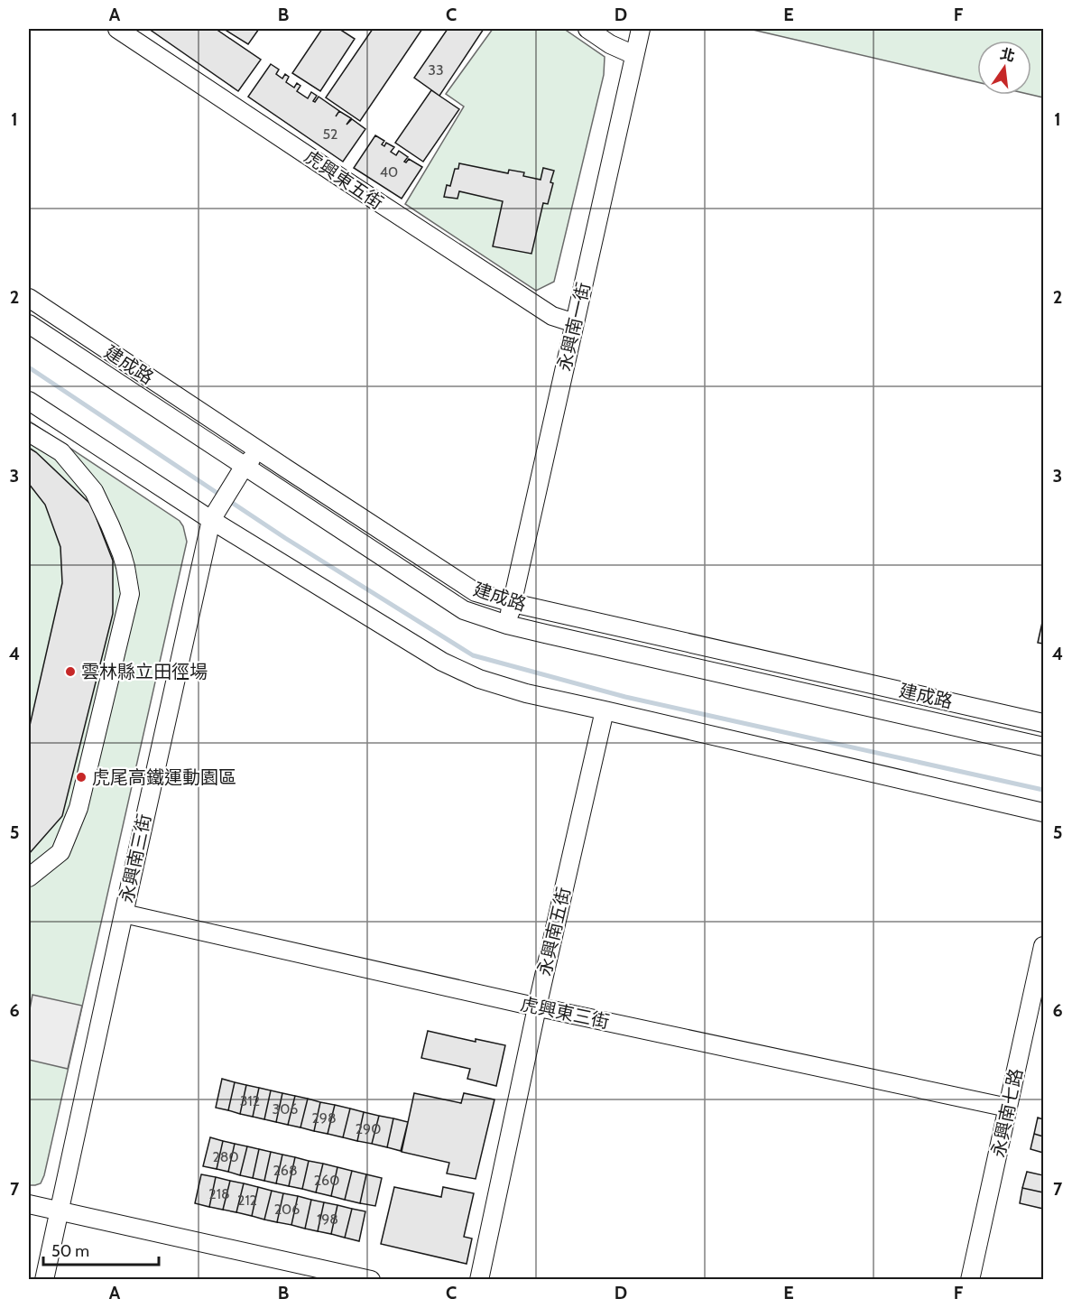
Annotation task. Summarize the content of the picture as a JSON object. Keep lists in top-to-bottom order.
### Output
{
  "streets": {
    "street": [
      "虎興東五街",
      "永興南一街",
      "建成路",
      "永興南三街",
      "永興南五街",
      "虎興東三街",
      "永興南七路"
    ]
  },
  "crossings": [
    ["虎興東五街", "永興南一街"],
    ["永興南一街", "建成路"],
    ["建成路", "永興南三街"],
    ["永興南三街", "虎興東三街"],
    ["永興南五街", "虎興東三街"],
    ["虎興東三街", "永興南七路"]
  ],
  "places": ["雲林縣立田徑場", "虎尾高鐵運動園區"],
  "house_numbers": [
    "33",
    "52",
    "40",
    "312",
    "306",
    "298",
    "290",
    "280",
    "268",
    "260",
    "218",
    "212",
    "206",
    "198"
  ],
  "scale_bar": "50 m",
  "north": "top",
  "grid": {
    "columns": [
      "A",
      "B",
      "C",
      "D",
      "E",
      "F"
    ],
    "rows": [
      "1",
      "2",
      "3",
      "4",
      "5",
      "6",
      "7"
    ]
  }
}
